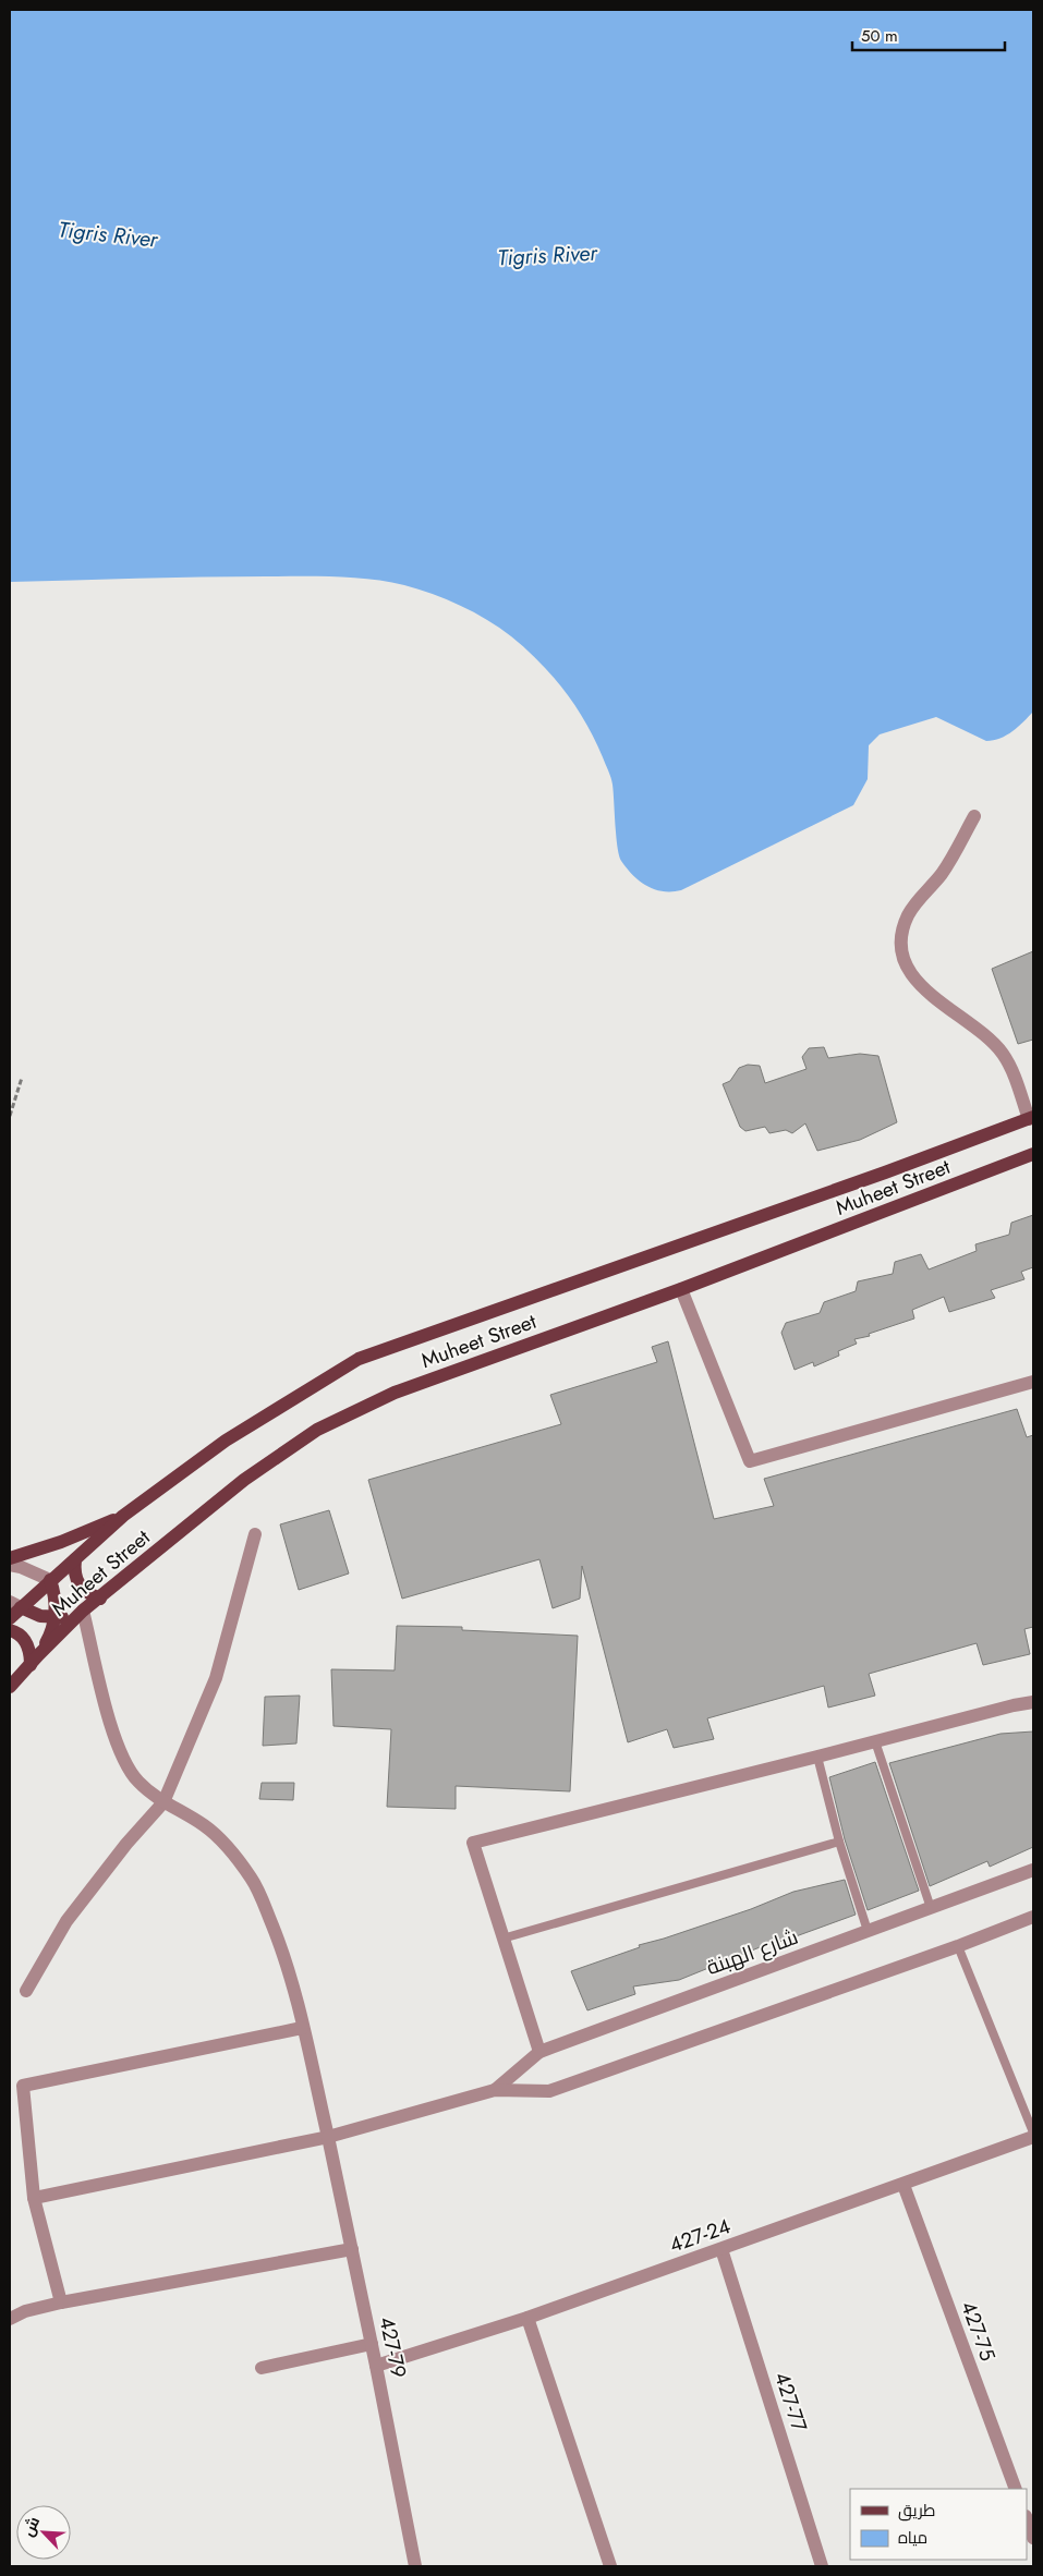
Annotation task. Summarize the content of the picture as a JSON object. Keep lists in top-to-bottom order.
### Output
{
  "streets": {
    "main road": ["Muheet Street"],
    "street": [
      "شارع الهبنة",
      "427-24",
      "427-75",
      "427-79",
      "427-77"
    ]
  },
  "crossings": [
    ["Muheet Street", "427-79"],
    ["شارع الهبنة", "427-79"],
    ["427-24", "427-75"],
    ["427-24", "427-79"],
    ["427-24", "427-77"]
  ],
  "water": ["Tigris River"],
  "legend": ["طريق", "مياه"],
  "scale_bar": "50 m",
  "north": "top left"
}
